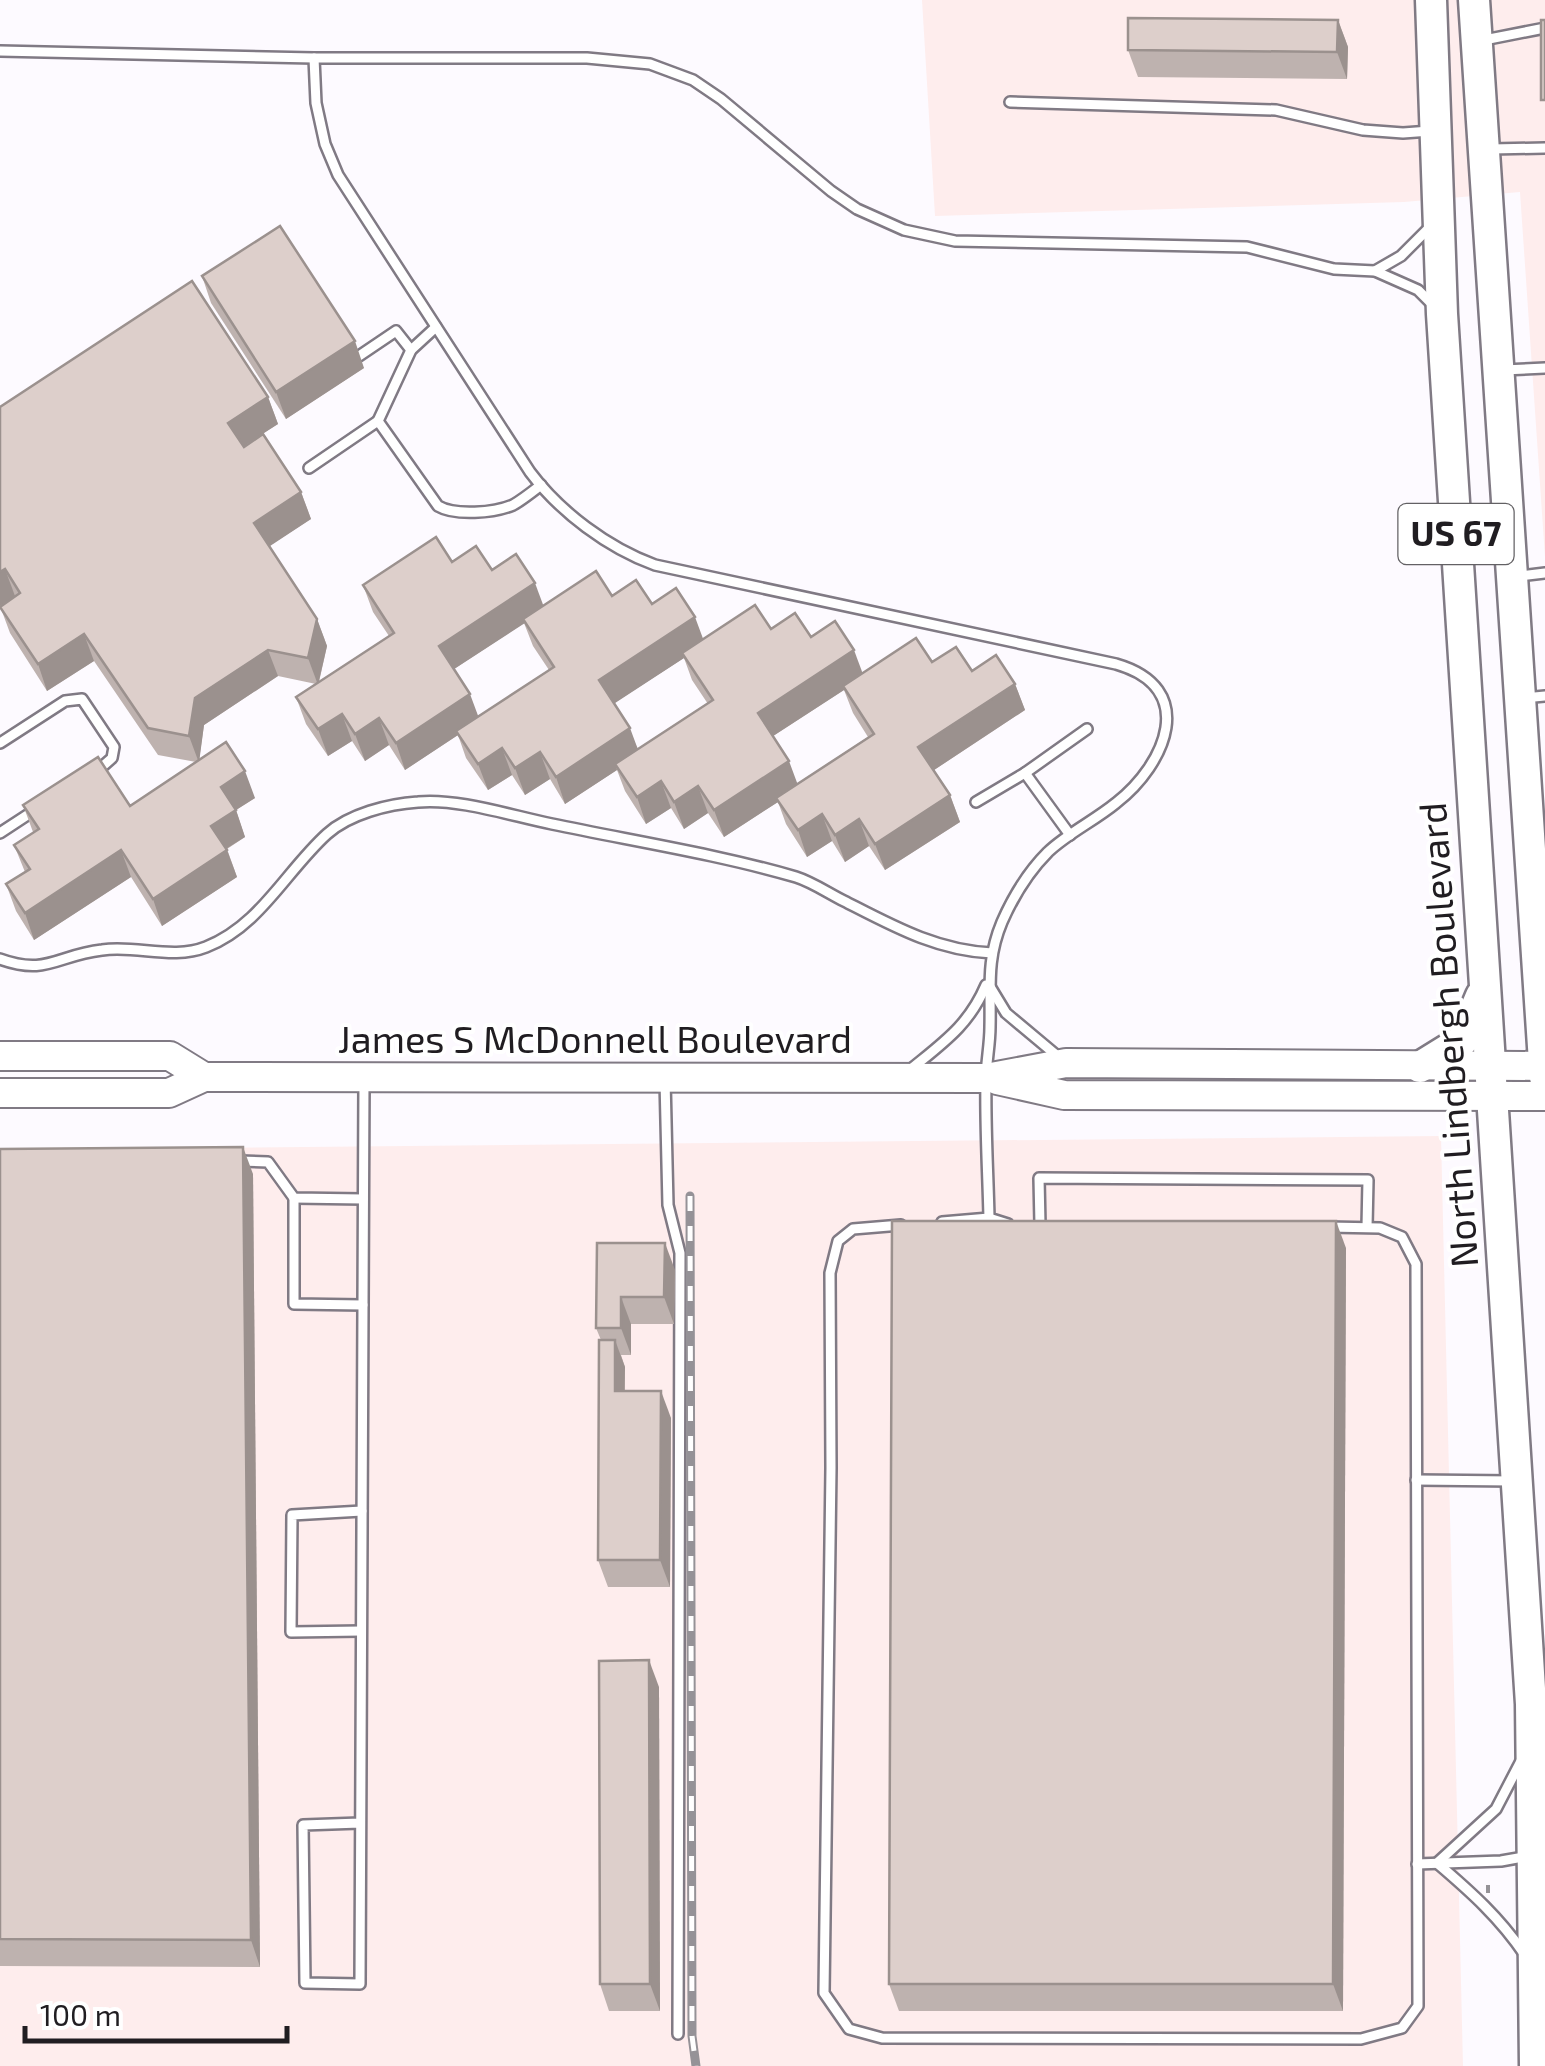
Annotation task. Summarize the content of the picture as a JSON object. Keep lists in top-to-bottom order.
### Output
{
  "streets": {
    "highway": ["US 67", "North Lindbergh Boulevard"],
    "main road": ["James S McDonnell Boulevard"]
  },
  "crossings": [
    ["US 67", "James S McDonnell Boulevard"],
    ["North Lindbergh Boulevard", "James S McDonnell Boulevard"]
  ],
  "scale_bar": "100 m"
}
